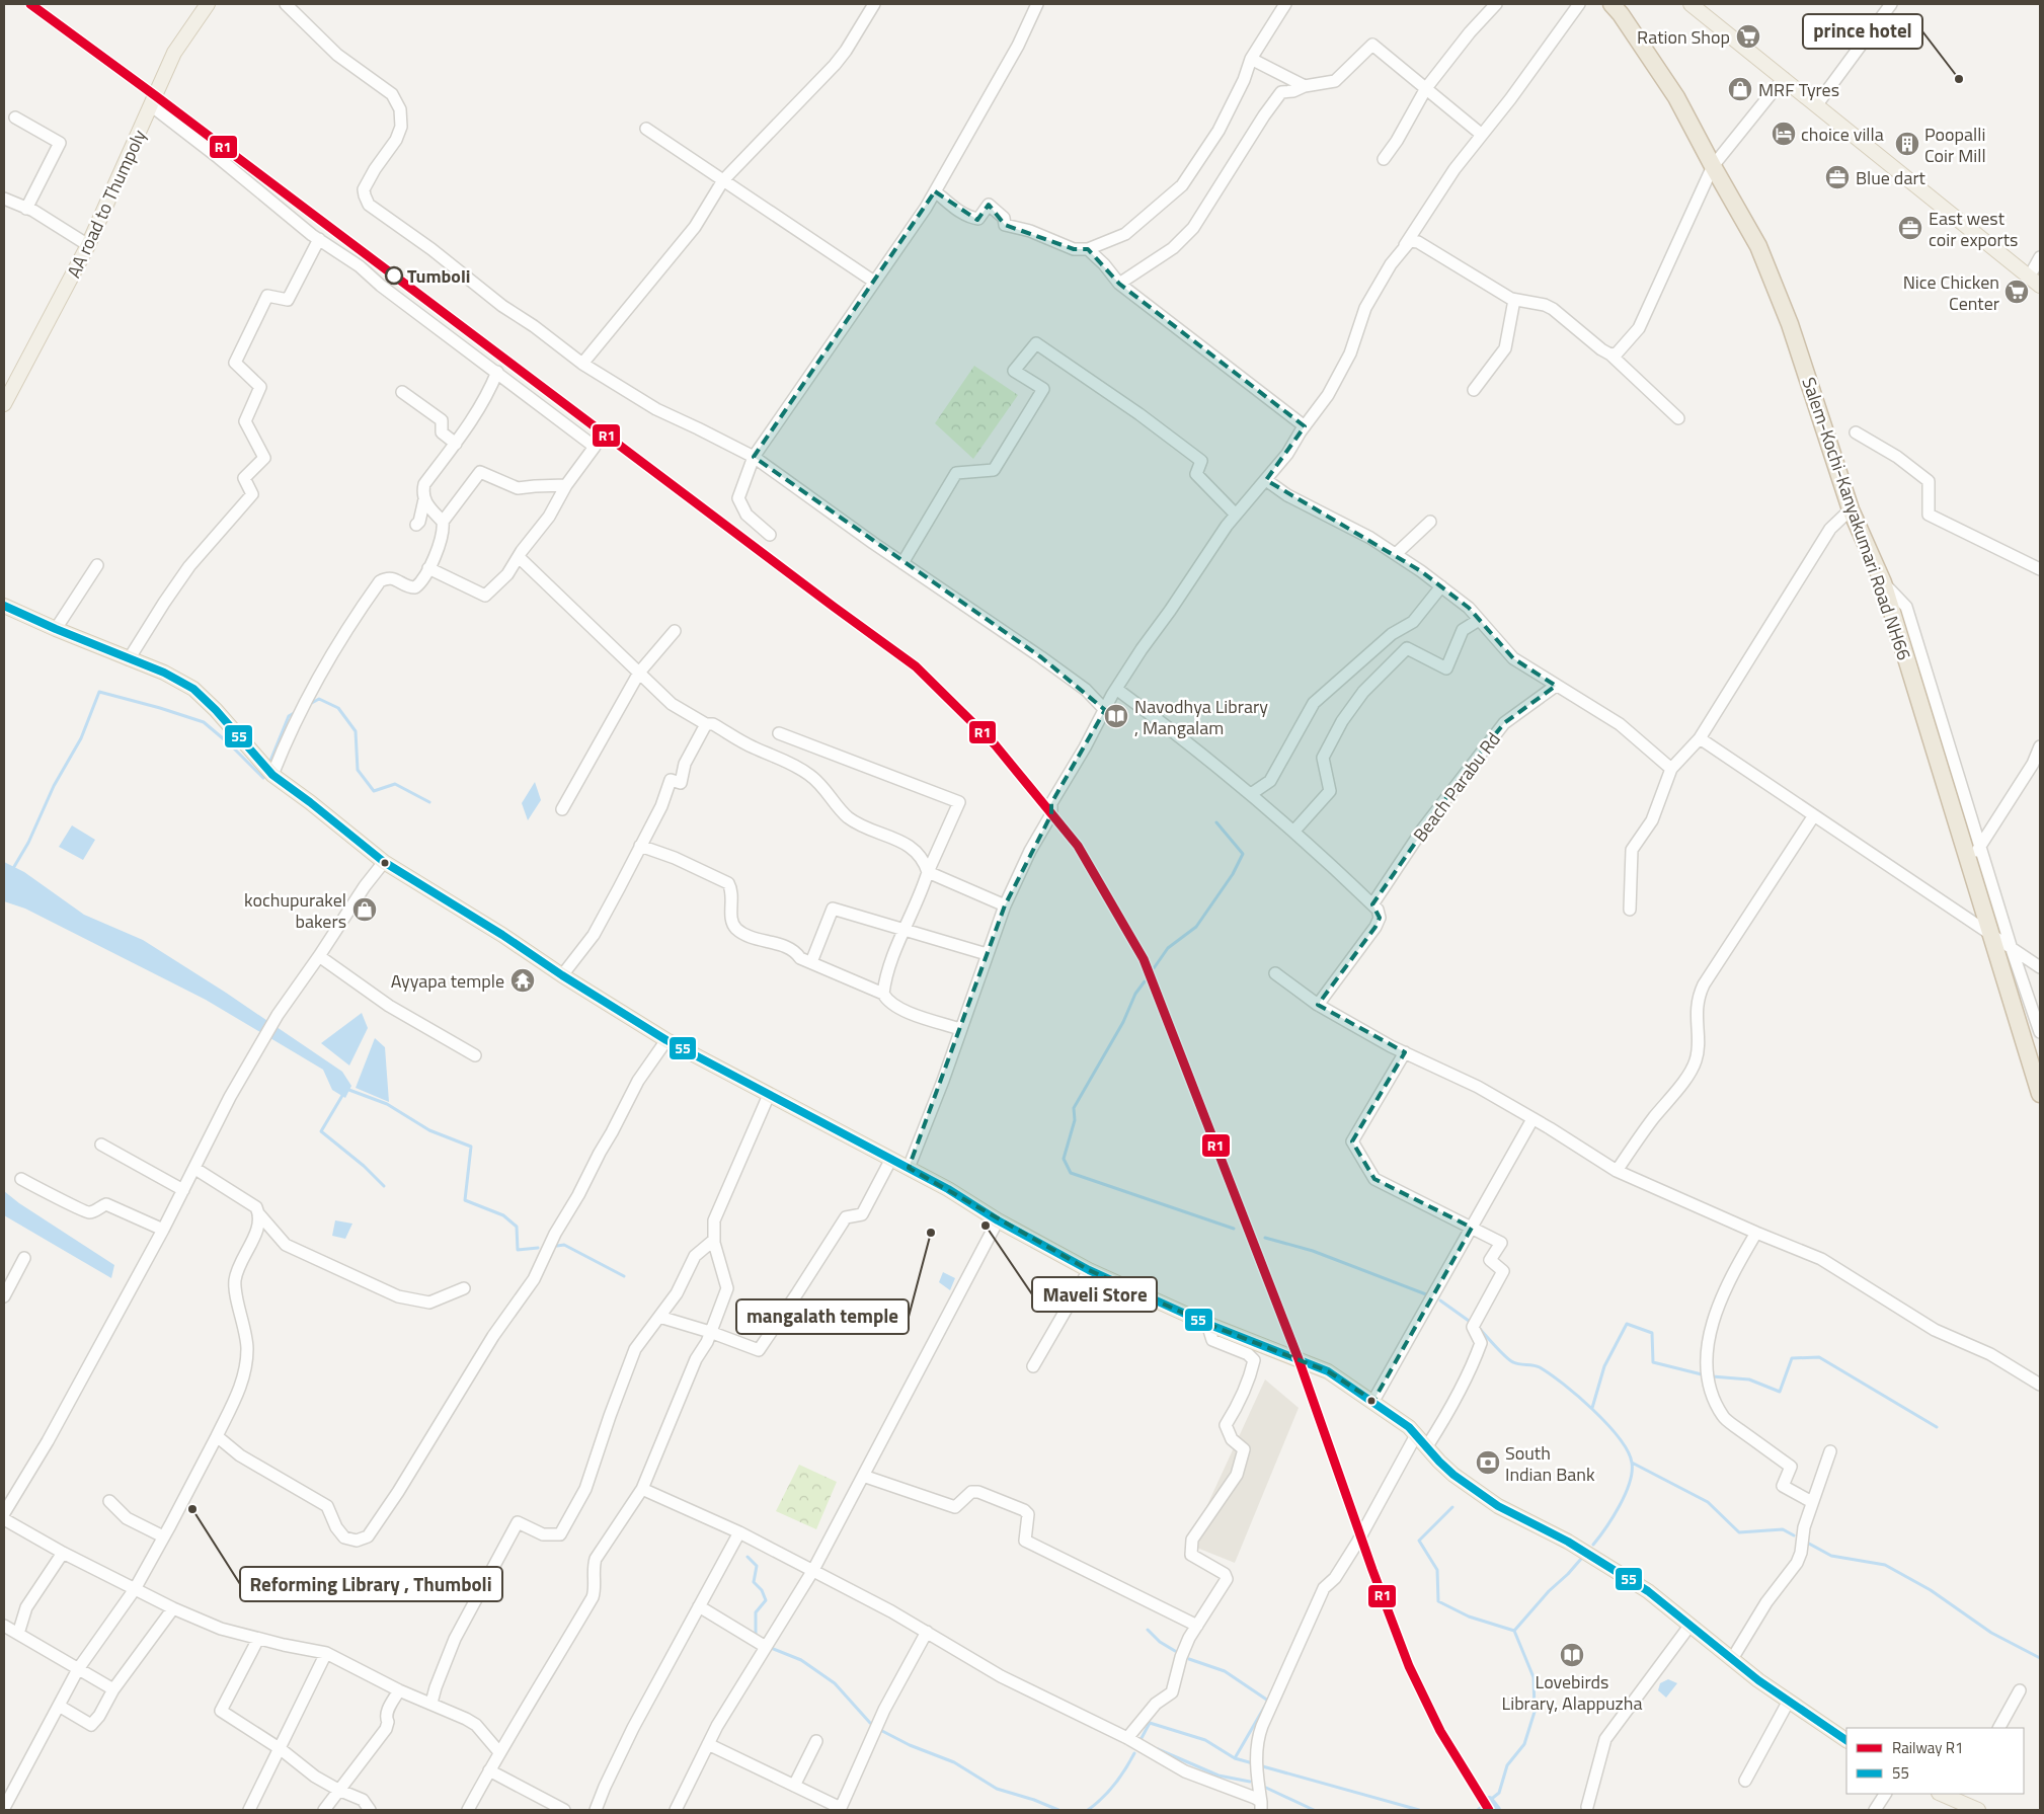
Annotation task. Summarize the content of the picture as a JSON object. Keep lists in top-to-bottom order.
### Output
{
  "streets": {
    "highway": ["Salem-Kochi-Kanyakumari Road NH66"],
    "main road": ["AA road to Thumpoly"],
    "street": ["Beach Parabu Rd"]
  },
  "places": {
    "supermarket": ["Ration Shop", "Nice Chicken Center"],
    "other": [
      "prince hotel",
      "Tumboli",
      "Maveli Store",
      "mangalath temple",
      "Reforming Library , Thumboli"
    ],
    "shop": ["MRF Tyres", "kochupurakel bakers"],
    "hotel": ["choice villa"],
    "building": ["Poopalli Coir Mill"],
    "office": ["Blue dart", "East west coir exports"],
    "library": ["Navodhya Library , Mangalam", "Lovebirds Library, Alappuzha"],
    "temple": ["Ayyapa temple"],
    "bank": ["South Indian Bank"]
  },
  "lines": ["rail line R1", "transit line 55"],
  "legend": ["Railway R1", "55"]
}
